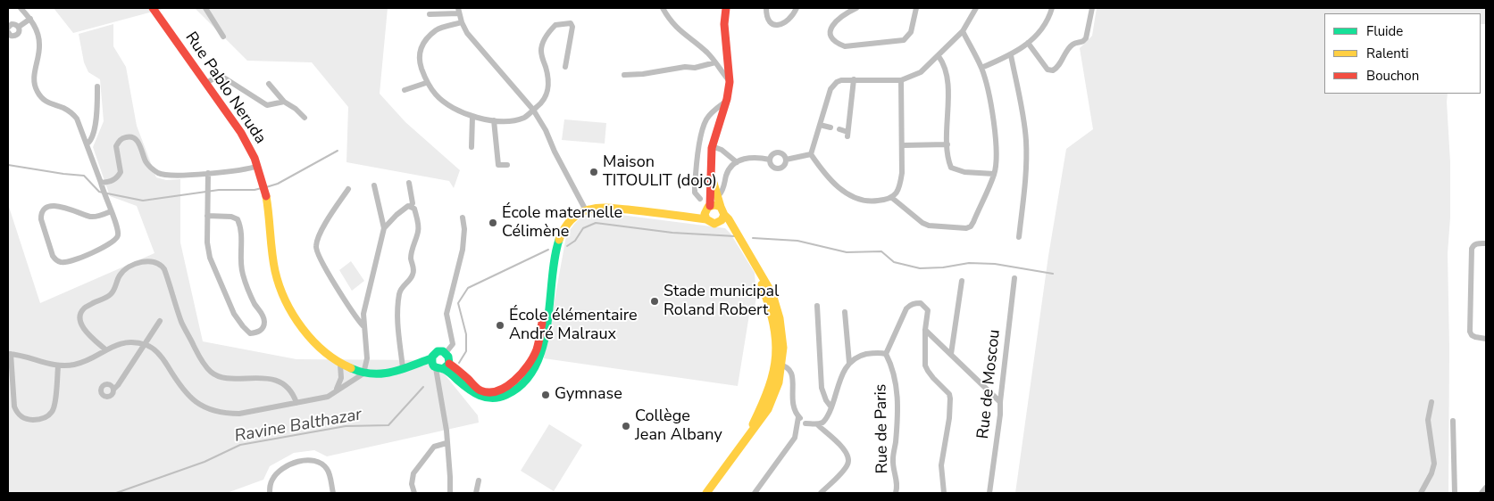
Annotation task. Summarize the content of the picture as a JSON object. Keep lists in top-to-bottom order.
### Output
{
  "streets": {
    "main road": ["Rue Pablo Neruda"],
    "street": ["Rue de Moscou", "Rue de Paris"]
  },
  "water": ["Ravine Balthazar"],
  "places": [
    "Maison TITOULIT (dojo)",
    "École maternelle Célimène",
    "Stade municipal Roland Robert",
    "École élémentaire André Malraux",
    "Gymnase",
    "Collège Jean Albany"
  ],
  "legend": ["Fluide", "Ralenti", "Bouchon"]
}
